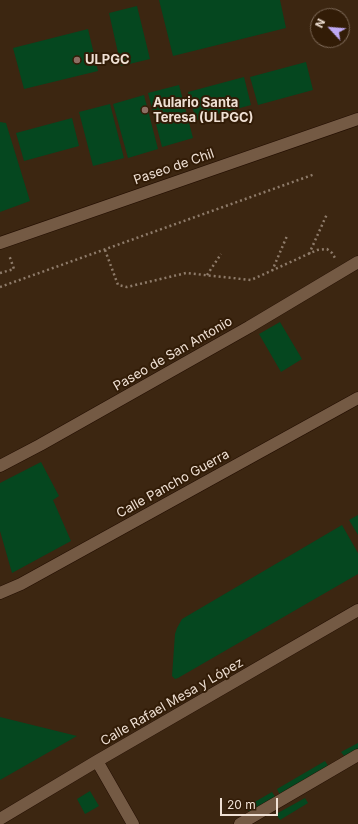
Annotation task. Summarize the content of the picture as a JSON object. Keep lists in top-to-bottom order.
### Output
{
  "streets": {
    "street": [
      "Paseo de Chil",
      "Paseo de San Antonio",
      "Calle Pancho Guerra",
      "Calle Rafael Mesa y López"
    ]
  },
  "places": ["ULPGC", "Aulario Santa Teresa (ULPGC)"],
  "scale_bar": "20 m",
  "north": "top left"
}
